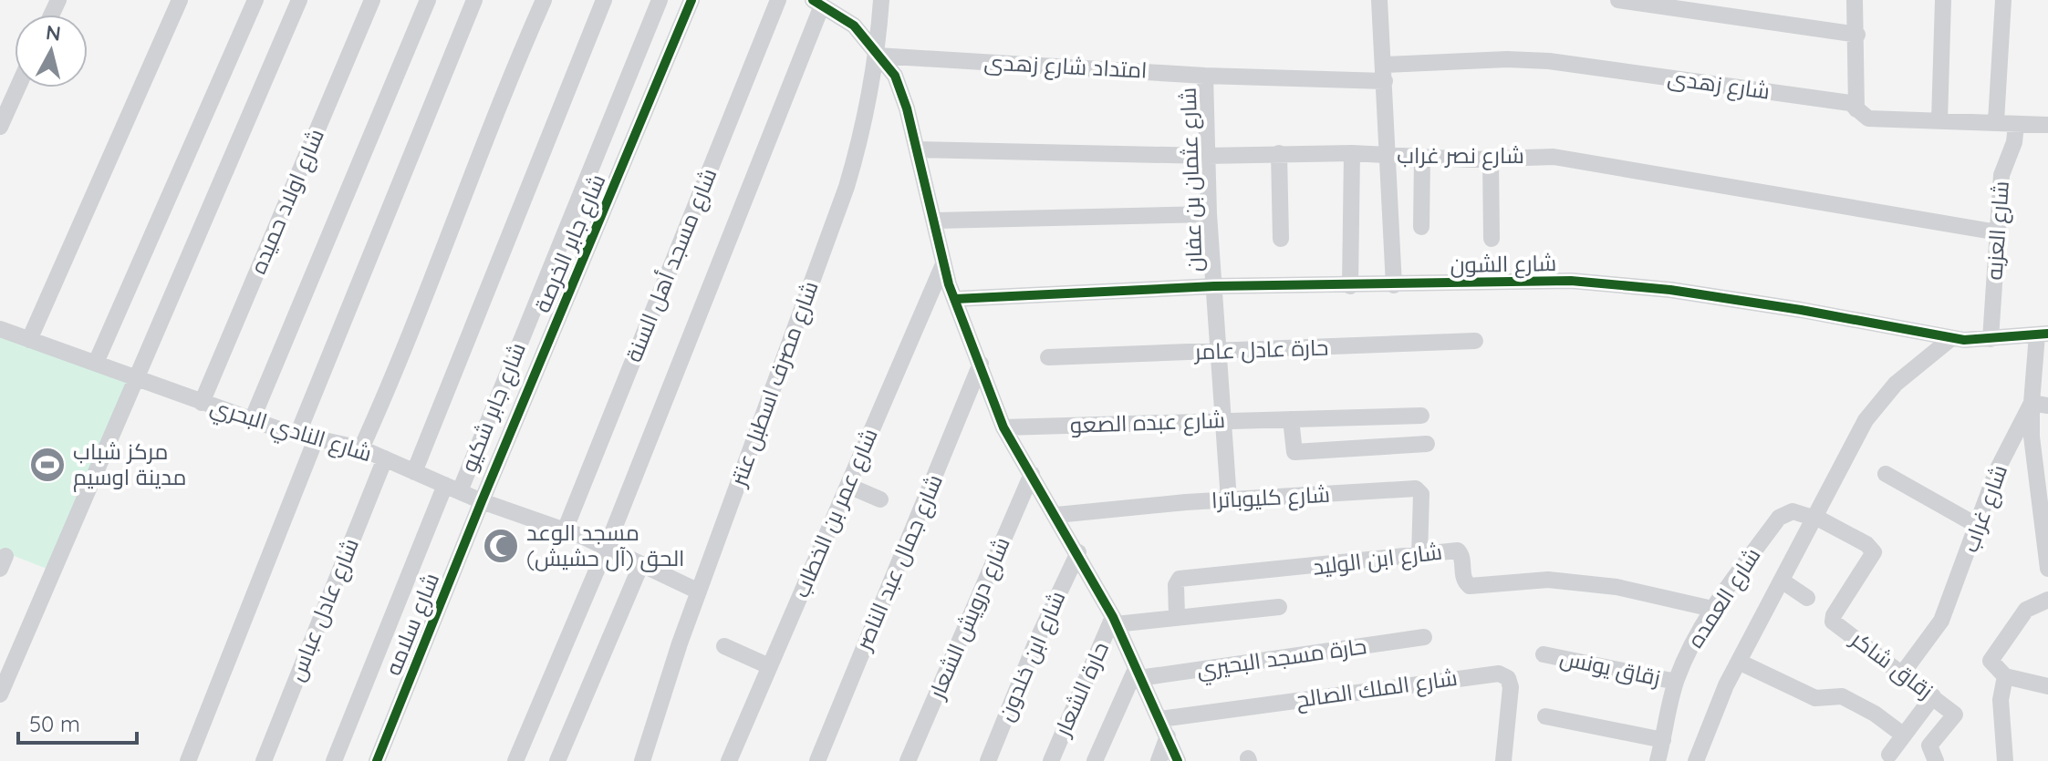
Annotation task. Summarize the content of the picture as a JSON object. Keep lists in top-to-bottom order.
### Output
{
  "streets": {
    "street": [
      "امتداد شارع زهدى",
      "شارع زهدى",
      "شارع نصر غراب",
      "شارع عثمان بن عفان",
      "شارع اولاد حميده",
      "شارع العزبه",
      "شارع جابر الخرصة",
      "شارع الشون",
      "شارع مسجد أهل السنة",
      "حارة عادل عامر",
      "شارع مصرف اسطبل عنتر",
      "شارع جابر شكيو",
      "شارع عبده الصعو",
      "شارع النادي البحري",
      "شارع كليوباترا",
      "شارع غراب",
      "شارع عمر بن الخطاب",
      "شارع ابن الوليد",
      "شارع جمال عبد الناصر",
      "شارع العمده",
      "شارع عادل عباس",
      "شارع درويش الشعار",
      "شارع سلامه",
      "شارع ابن خلدون",
      "حارة مسجد البحيري",
      "زقاق شاكر",
      "زقاق يونس",
      "حارة الشعار",
      "شارع الملك الصالح"
    ]
  },
  "crossings": [
    ["امتداد شارع زهدى", "شارع زهدى"],
    ["امتداد شارع زهدى", "شارع عثمان بن عفان"],
    ["امتداد شارع زهدى", "شارع مصرف اسطبل عنتر"],
    ["شارع زهدى", "شارع العزبه"],
    ["شارع نصر غراب", "شارع عثمان بن عفان"],
    ["شارع نصر غراب", "شارع العزبه"],
    ["شارع عثمان بن عفان", "شارع الشون"],
    ["شارع عثمان بن عفان", "حارة عادل عامر"],
    ["شارع عثمان بن عفان", "شارع عبده الصعو"],
    ["شارع عثمان بن عفان", "شارع كليوباترا"],
    ["شارع اولاد حميده", "شارع النادي البحري"],
    ["شارع العزبه", "شارع الشون"],
    ["شارع جابر الخرصة", "شارع النادي البحري"],
    ["شارع جابر الخرصة", "شارع سلامه"],
    ["شارع الشون", "شارع غراب"],
    ["شارع الشون", "شارع العمده"],
    ["شارع مسجد أهل السنة", "شارع النادي البحري"],
    ["شارع مصرف اسطبل عنتر", "شارع النادي البحري"],
    ["شارع جابر شكيو", "شارع النادي البحري"],
    ["شارع النادي البحري", "شارع عادل عباس"],
    ["شارع النادي البحري", "شارع سلامه"],
    ["شارع كليوباترا", "شارع ابن الوليد"],
    ["شارع غراب", "زقاق شاكر"],
    ["شارع ابن الوليد", "شارع العمده"],
    ["شارع العمده", "زقاق شاكر"],
    ["شارع العمده", "زقاق يونس"]
  ],
  "places": {
    "sports": ["مركز شباب مدينة اوسيم"],
    "mosque": ["مسجد الوعد الحق (آل حشيش)"]
  },
  "scale_bar": "50 m",
  "north": "top"
}
